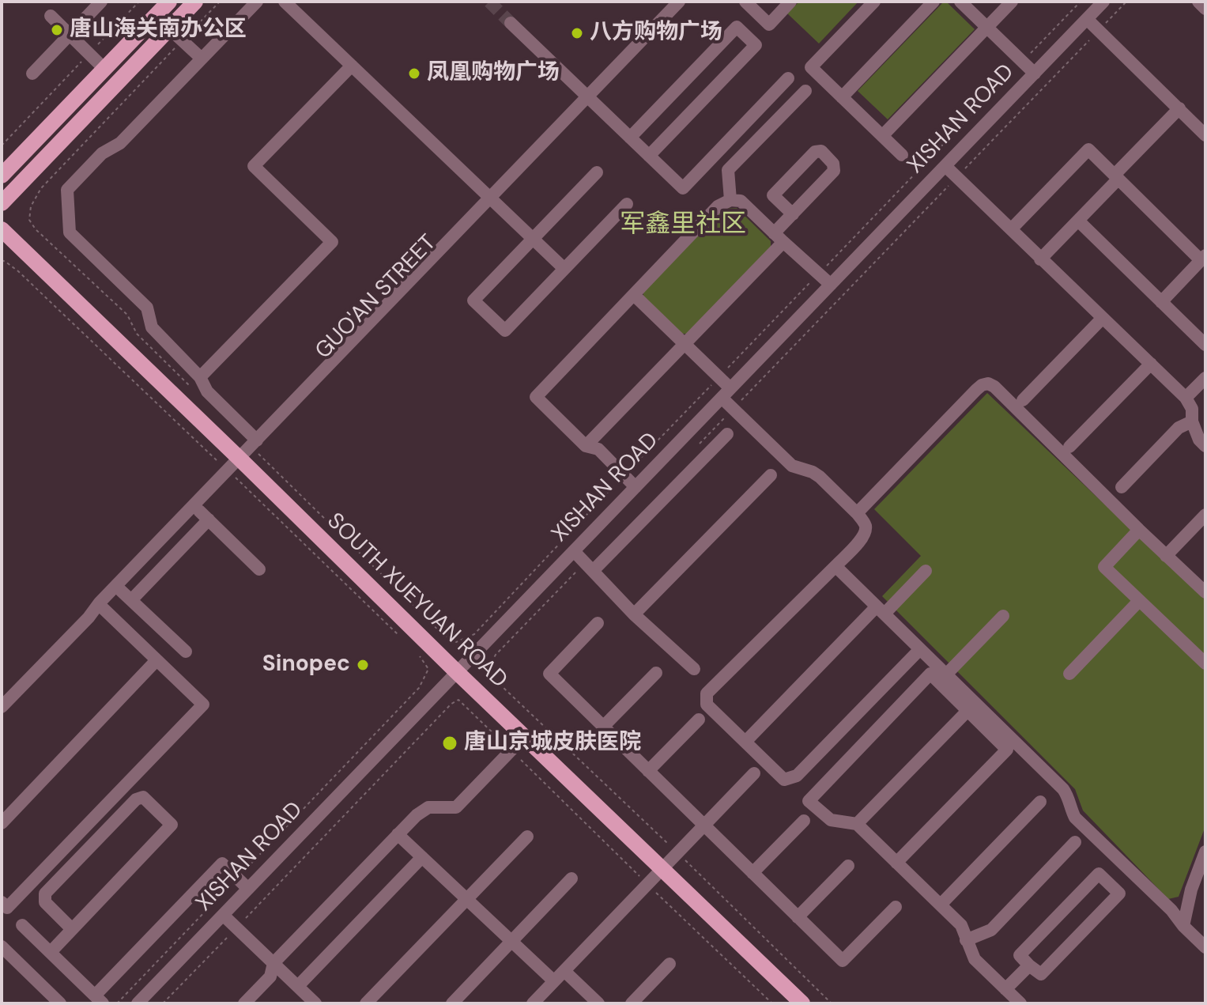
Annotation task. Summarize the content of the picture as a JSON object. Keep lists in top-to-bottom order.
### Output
{
  "streets": {
    "main road": ["SOUTH XUEYUAN ROAD"],
    "street": ["XISHAN ROAD", "GUO'AN STREET"]
  },
  "crossings": [
    ["XISHAN ROAD", "SOUTH XUEYUAN ROAD"],
    ["GUO'AN STREET", "SOUTH XUEYUAN ROAD"]
  ],
  "districts": ["军鑫里社区"],
  "places": [
    "唐山海关南办公区",
    "八方购物广场",
    "凤凰购物广场",
    "Sinopec",
    "唐山京城皮肤医院"
  ]
}
